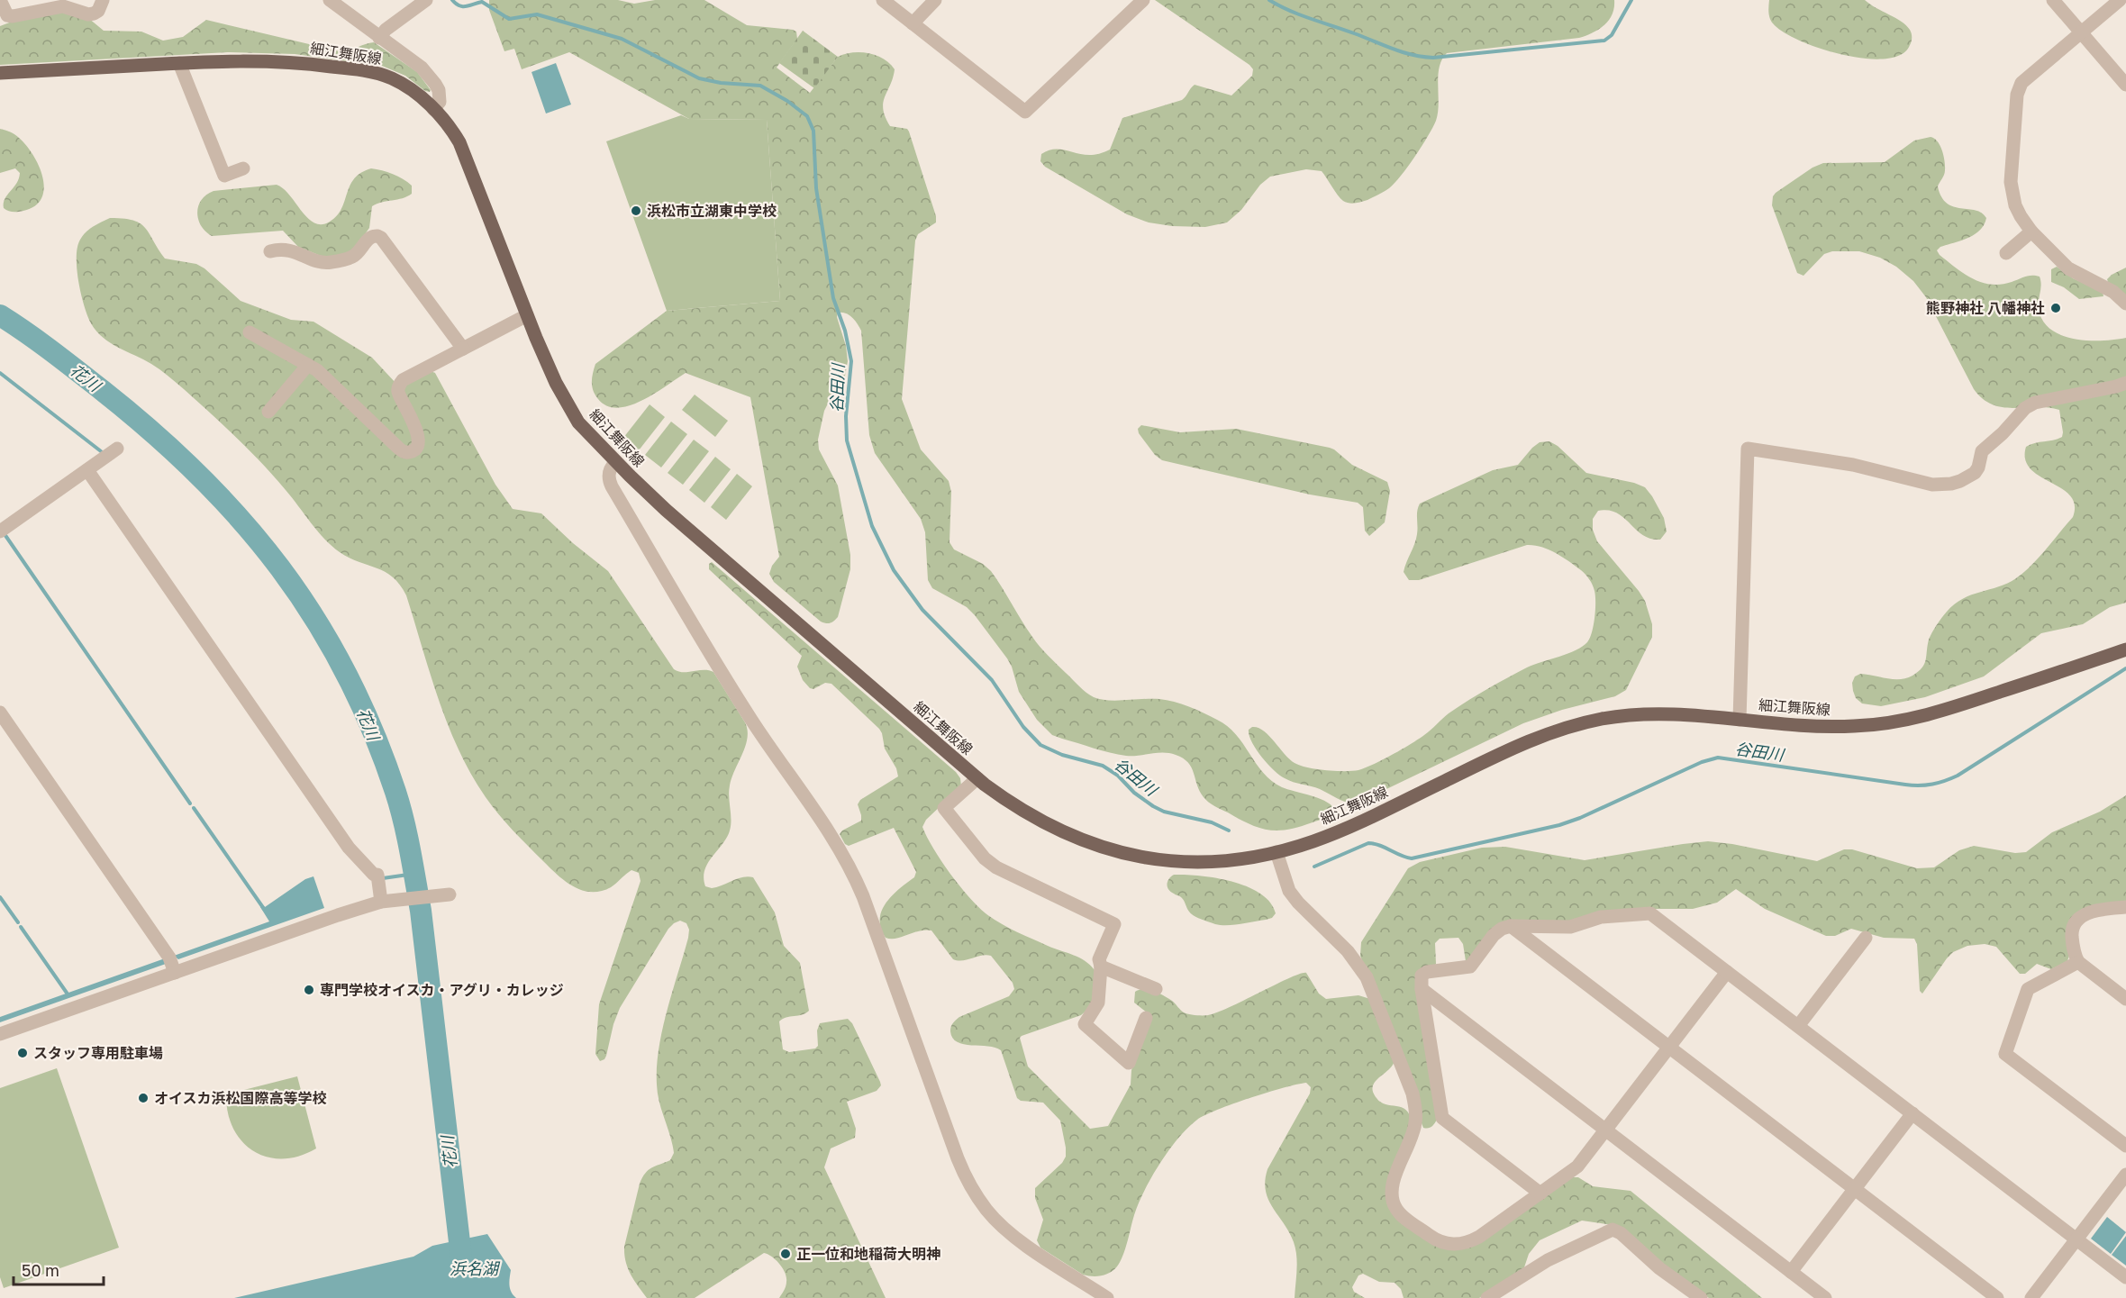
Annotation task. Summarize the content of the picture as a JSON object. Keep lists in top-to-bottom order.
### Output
{
  "streets": {
    "main road": ["細江舞阪線"]
  },
  "water": ["花川", "谷田川", "浜名湖"],
  "places": [
    "浜松市立湖東中学校",
    "熊野神社 八幡神社",
    "専門学校オイスカ・アグリ・カレッジ",
    "スタッフ専用駐車場",
    "オイスカ浜松国際高等学校",
    "正一位和地稲荷大明神"
  ],
  "scale_bar": "50 m"
}
